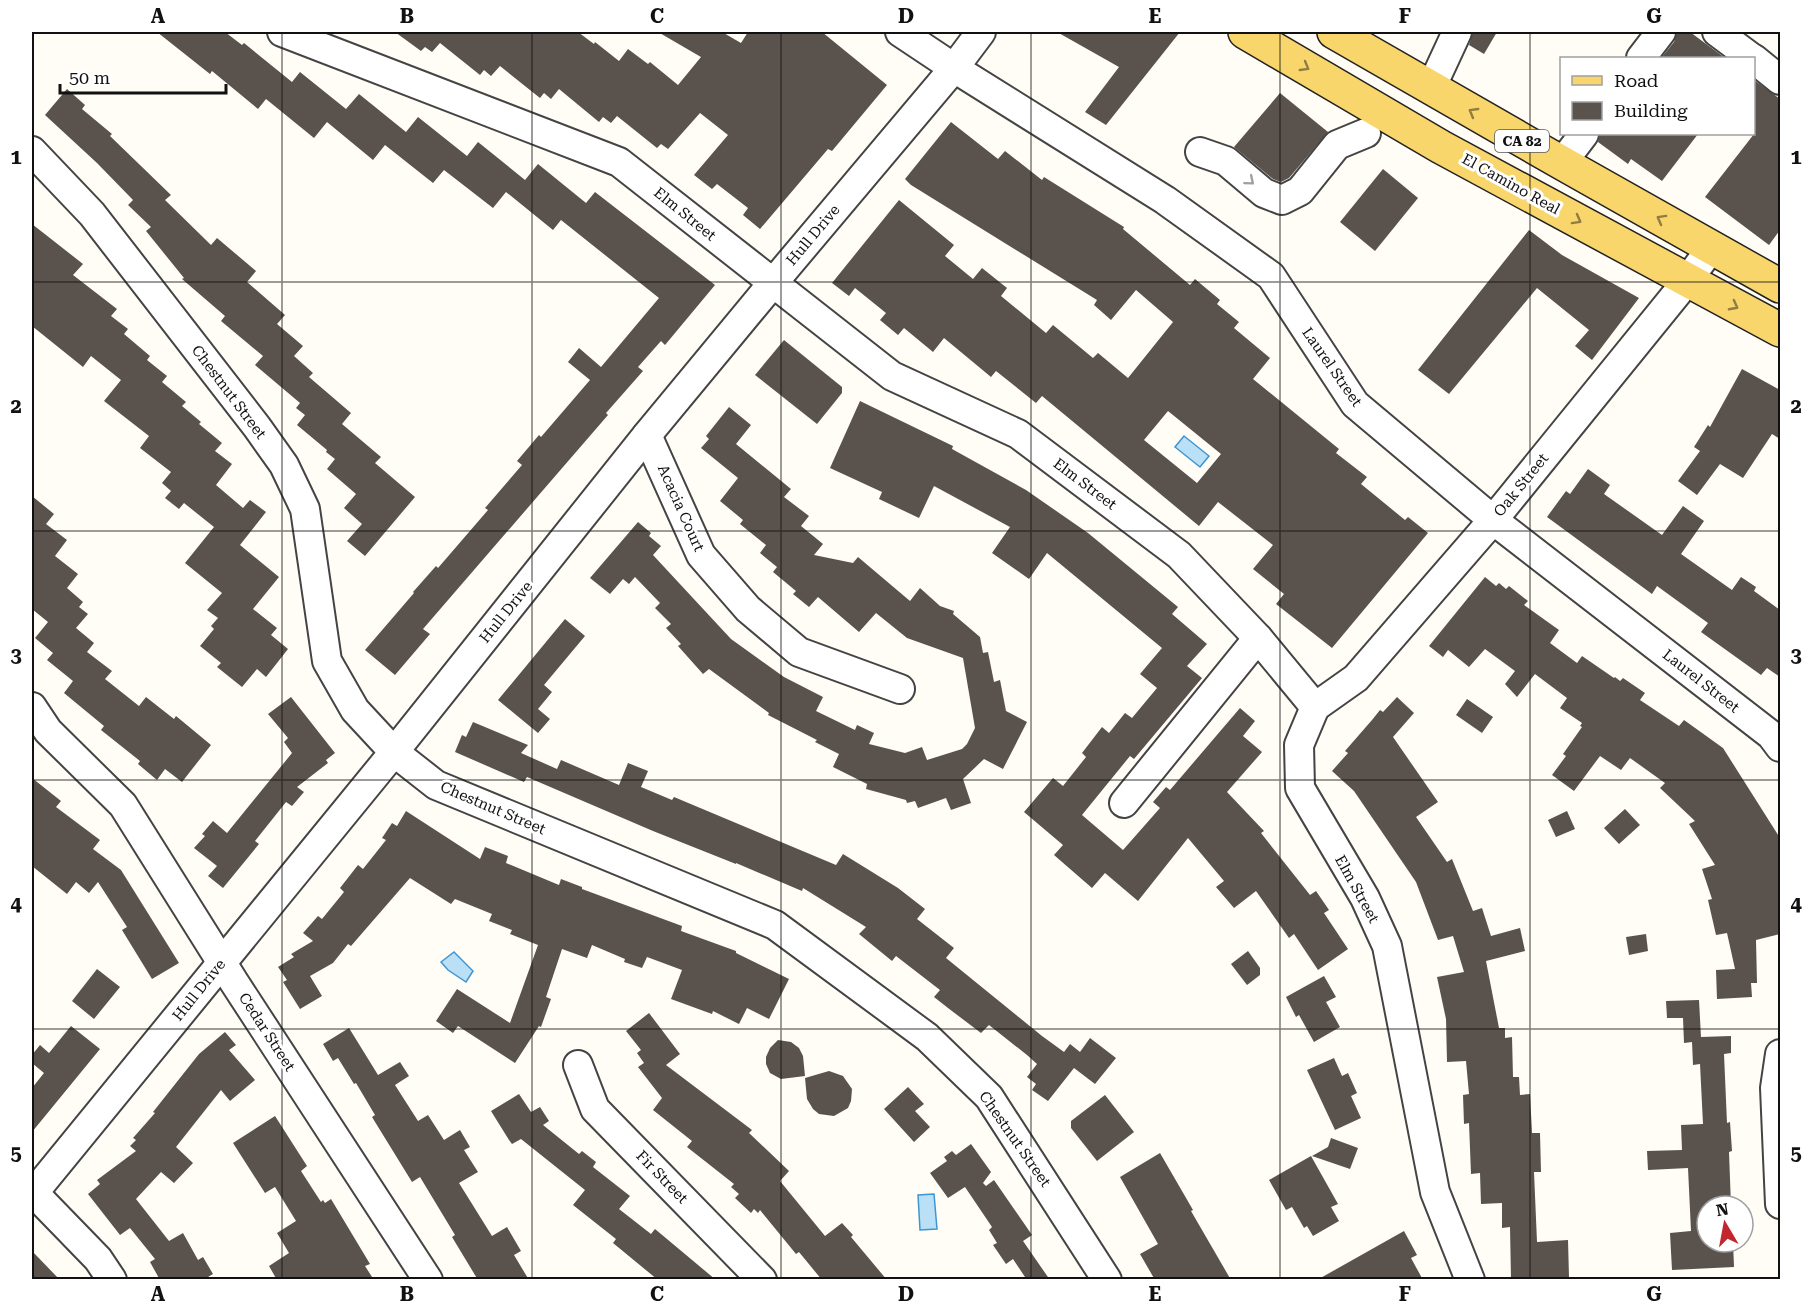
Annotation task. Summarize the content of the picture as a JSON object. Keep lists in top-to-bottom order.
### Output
{
  "streets": {
    "main road": ["CA 82", "El Camino Real"],
    "street": [
      "Elm Street",
      "Hull Drive",
      "Laurel Street",
      "Chestnut Street",
      "Oak Street",
      "Acacia Court",
      "Cedar Street",
      "Fir Street"
    ]
  },
  "crossings": [
    ["CA 82", "Oak Street"],
    ["El Camino Real", "Oak Street"],
    ["Elm Street", "Hull Drive"],
    ["Elm Street", "Oak Street"],
    ["Hull Drive", "Laurel Street"],
    ["Hull Drive", "Chestnut Street"],
    ["Hull Drive", "Acacia Court"],
    ["Hull Drive", "Cedar Street"],
    ["Laurel Street", "Oak Street"]
  ],
  "legend": ["Road", "Building"],
  "scale_bar": "50 m",
  "north": "top",
  "grid": {
    "columns": [
      "A",
      "B",
      "C",
      "D",
      "E",
      "F",
      "G"
    ],
    "rows": [
      "1",
      "2",
      "3",
      "4",
      "5"
    ]
  }
}
